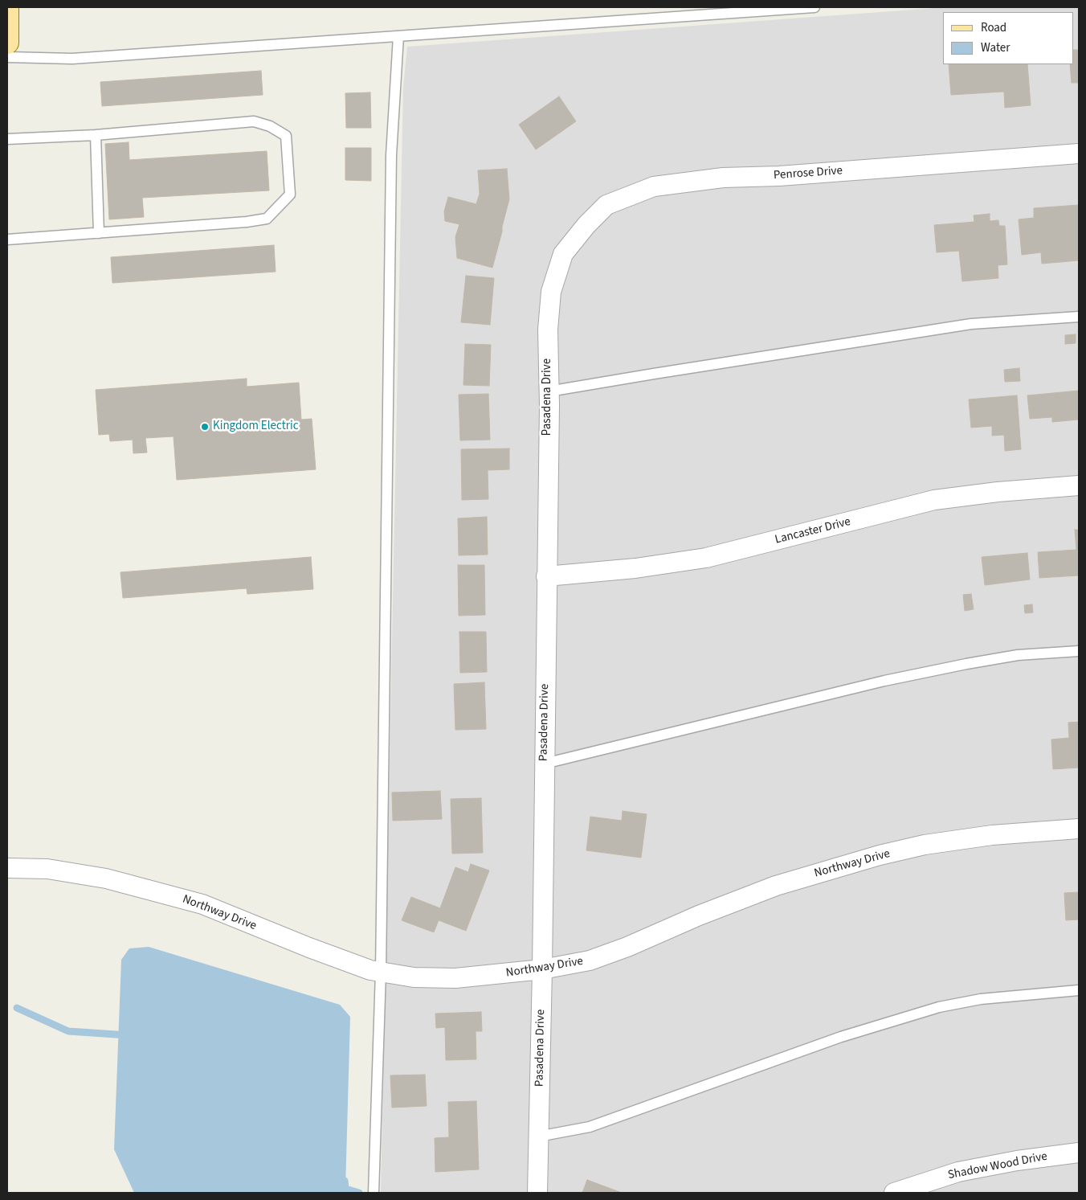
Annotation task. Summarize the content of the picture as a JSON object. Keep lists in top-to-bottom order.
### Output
{
  "streets": {
    "street": [
      "Penrose Drive",
      "Pasadena Drive",
      "Lancaster Drive",
      "Northway Drive",
      "Shadow Wood Drive"
    ]
  },
  "crossings": [
    ["Penrose Drive", "Pasadena Drive"],
    ["Pasadena Drive", "Lancaster Drive"],
    ["Pasadena Drive", "Northway Drive"]
  ],
  "places": ["Kingdom Electric"],
  "legend": ["Road", "Water"]
}
